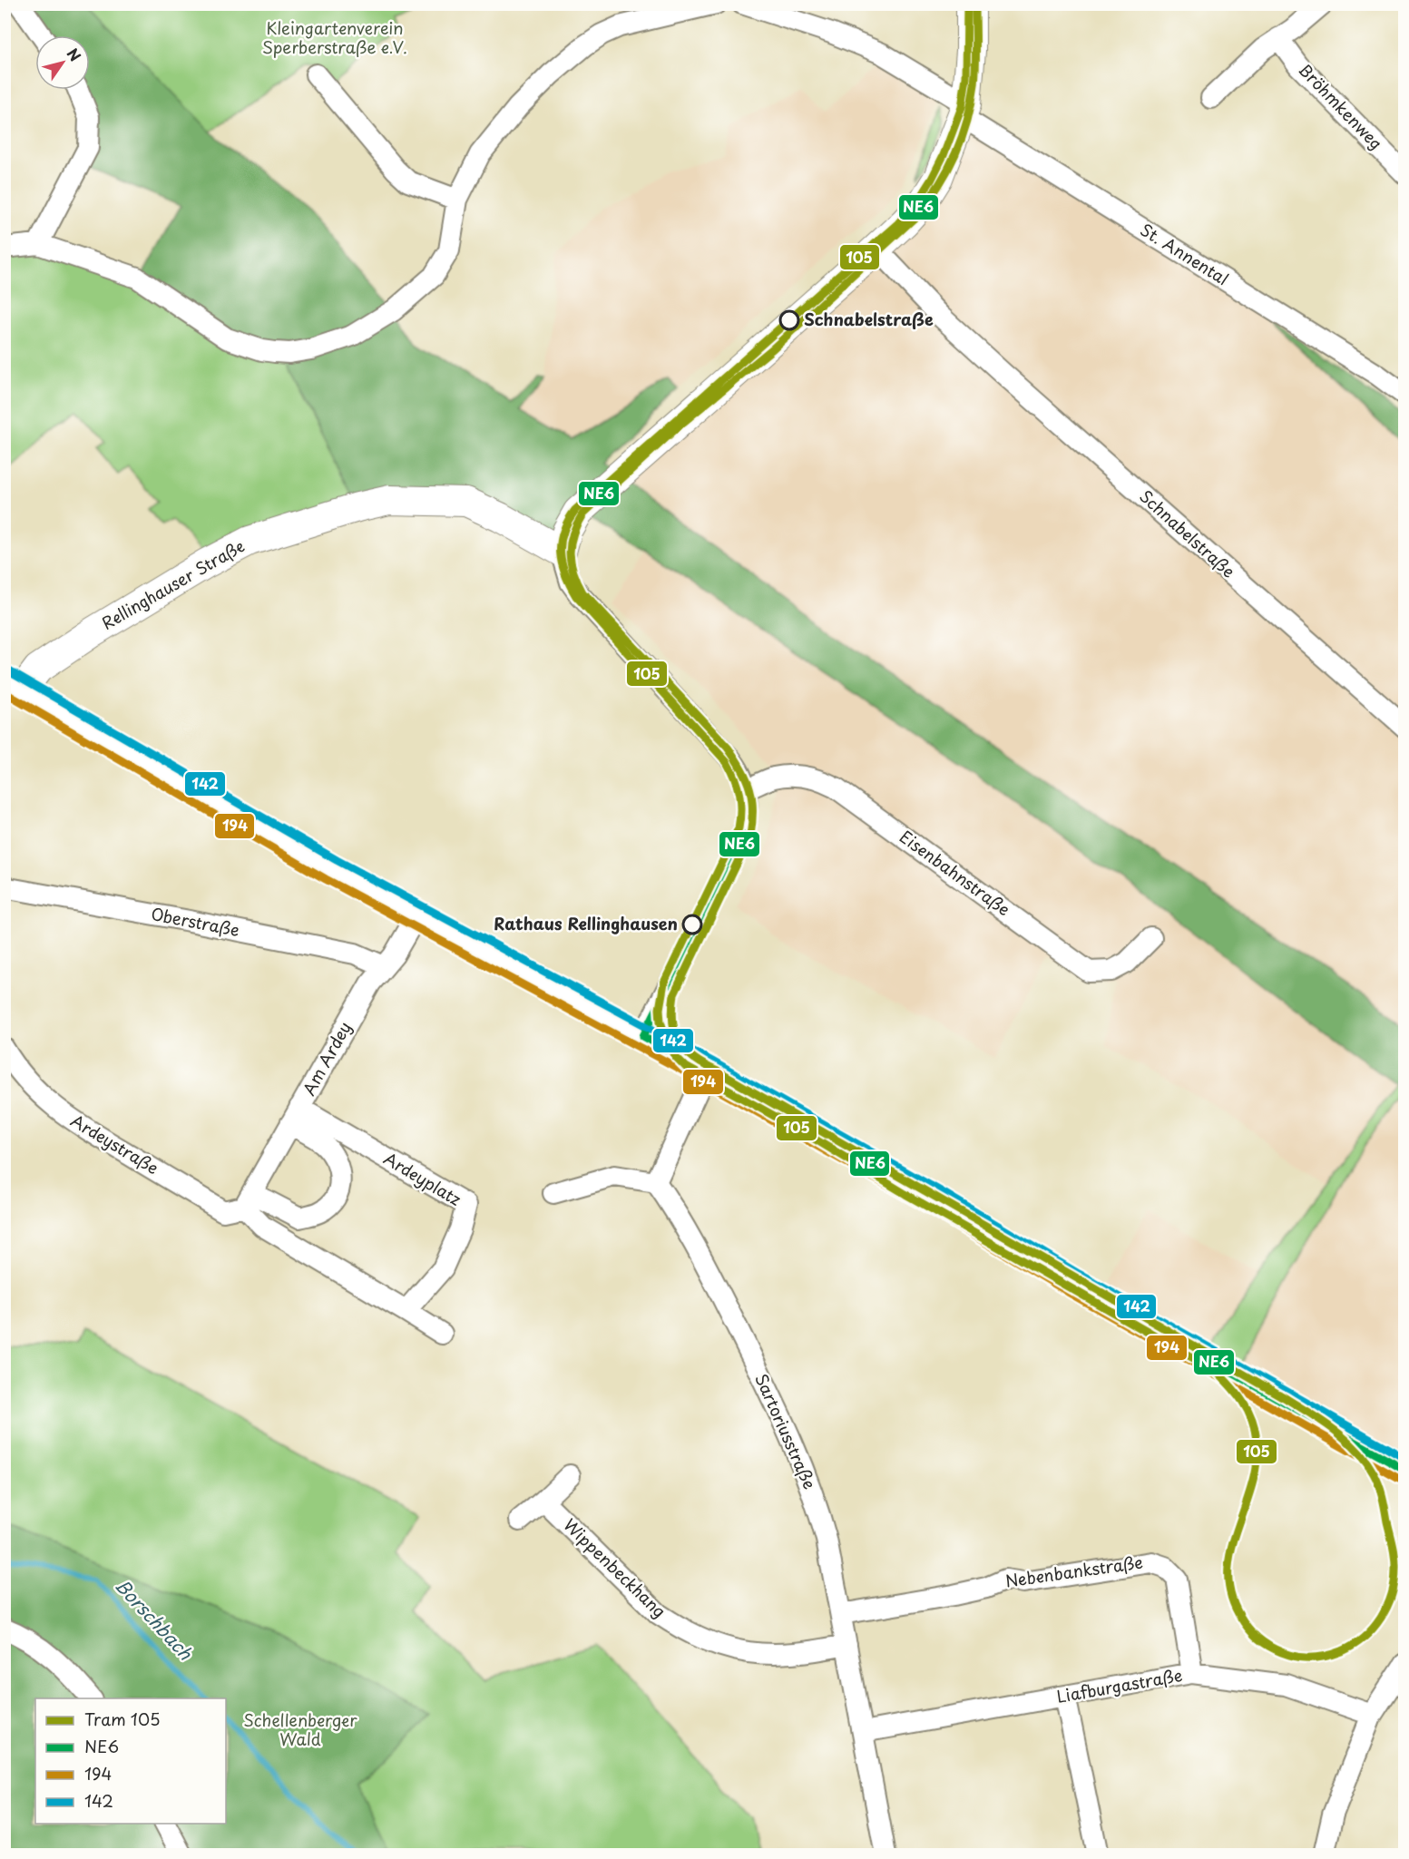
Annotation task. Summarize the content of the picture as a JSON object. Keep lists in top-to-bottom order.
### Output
{
  "streets": {
    "main road": ["Rellinghauser Straße"],
    "street": [
      "Bröhmkenweg",
      "St. Annental",
      "Schnabelstraße",
      "Eisenbahnstraße",
      "Oberstraße",
      "Am Ardey",
      "Ardeystraße",
      "Ardeyplatz",
      "Sartoriusstraße",
      "Wippenbeckhang",
      "Nebenbankstraße",
      "Liafburgastraße"
    ]
  },
  "crossings": [
    ["Oberstraße", "Am Ardey"],
    ["Am Ardey", "Ardeystraße"],
    ["Am Ardey", "Ardeyplatz"],
    ["Sartoriusstraße", "Wippenbeckhang"],
    ["Sartoriusstraße", "Nebenbankstraße"],
    ["Sartoriusstraße", "Liafburgastraße"],
    ["Nebenbankstraße", "Liafburgastraße"]
  ],
  "water": ["Borschbach"],
  "parks": ["Kleingartenverein Sperberstraße e.V.", "Schellenberger Wald"],
  "places": ["Schnabelstraße", "Rathaus Rellinghausen"],
  "lines": [
    "tram line 105",
    "transit line NE6",
    "transit line 142",
    "transit line 194"
  ],
  "legend": [
    "Tram 105",
    "NE6",
    "194",
    "142"
  ],
  "north": "top right"
}
